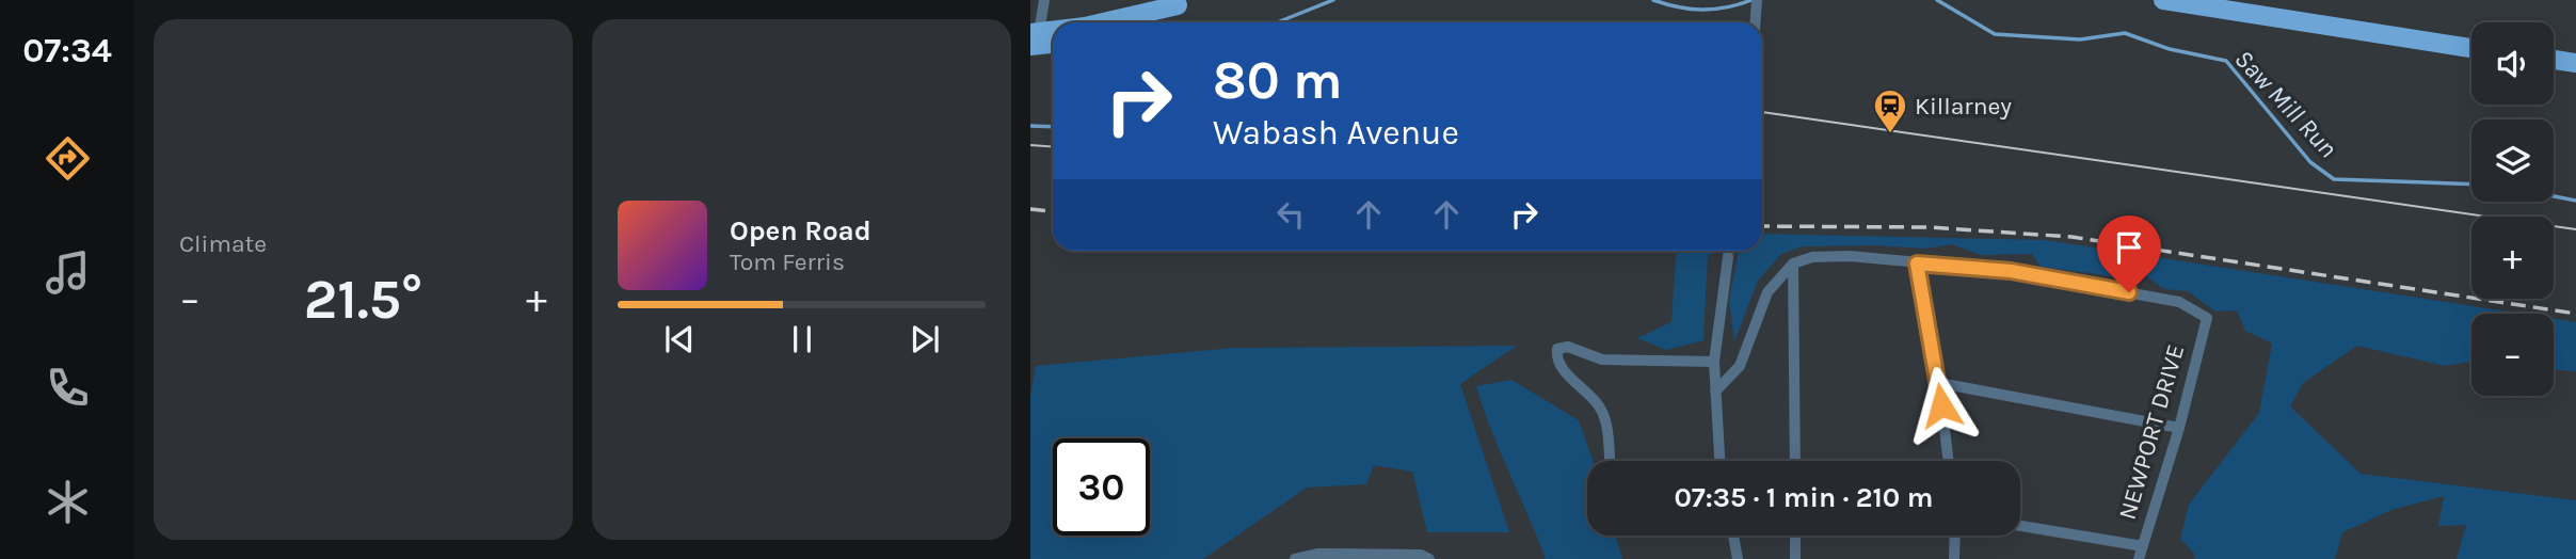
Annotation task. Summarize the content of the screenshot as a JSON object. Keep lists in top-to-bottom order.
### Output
{
  "streets": {
    "street": ["NEWPORT DRIVE"]
  },
  "water": ["Saw Mill Run"],
  "places": {
    "station": ["Killarney"]
  },
  "page": {
    "tabs": "07:34",
    "tile": "Climate",
    "map_buttons": ["+", "−"],
    "turn": ["80 m", "Wabash Avenue"],
    "song": ["Open Road", "Tom Ferris"],
    "heat": ["−", "21.5°", "+"],
    "limit": "30",
    "trip": "07:35 · 1 min · 210 m"
  }
}
